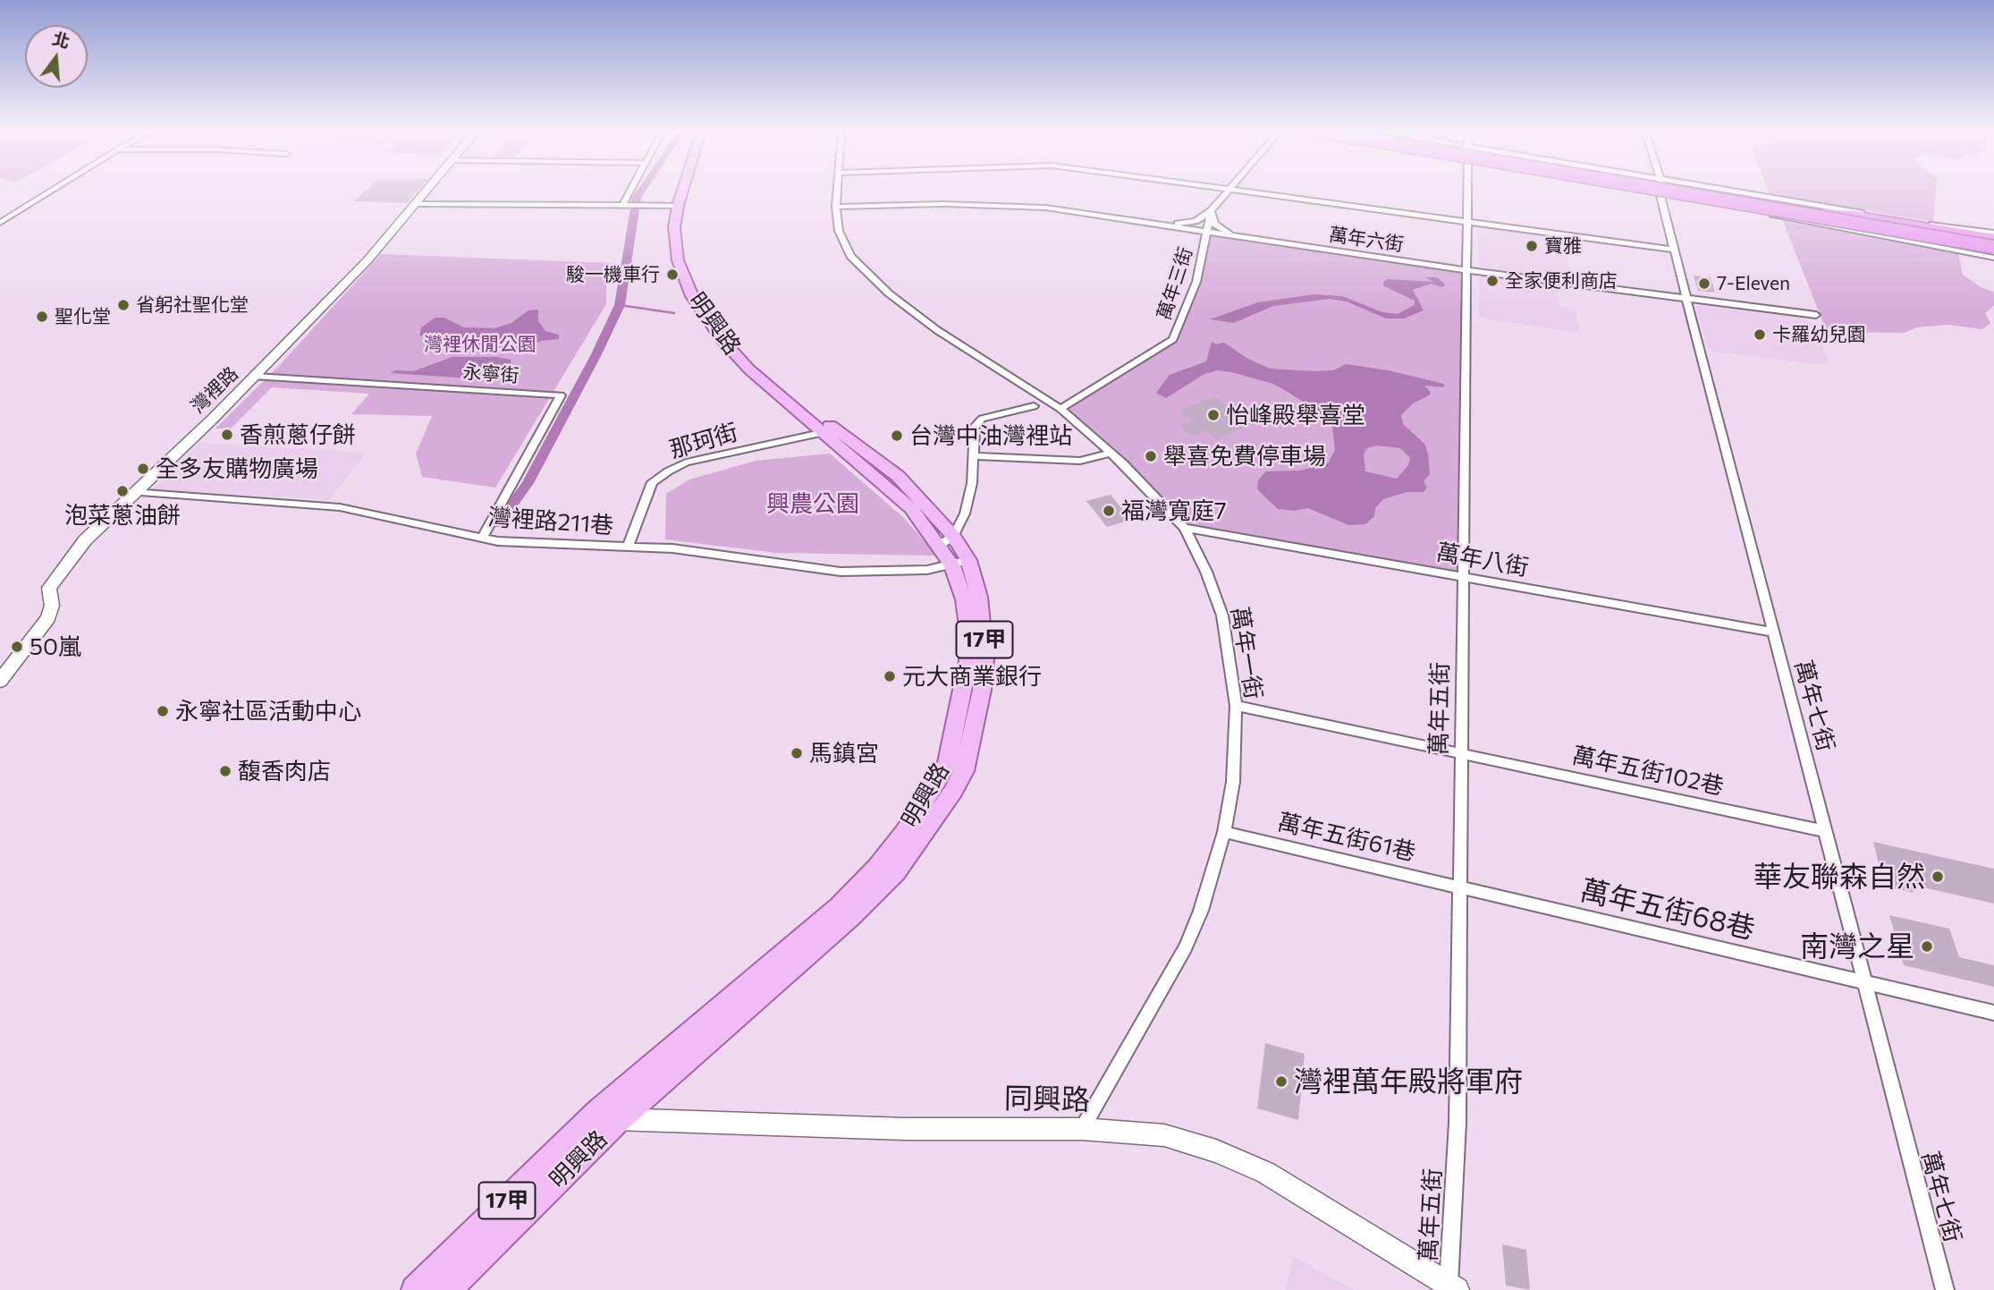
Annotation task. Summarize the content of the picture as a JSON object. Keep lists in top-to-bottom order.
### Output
{
  "streets": {
    "main road": ["明興路", "17甲"],
    "street": [
      "萬年六街",
      "萬年三街",
      "永寧街",
      "灣裡路",
      "那珂街",
      "灣裡路211巷",
      "萬年八街",
      "萬年一街",
      "萬年七街",
      "萬年五街",
      "萬年五街102巷",
      "萬年五街61巷",
      "萬年五街68巷",
      "同興路"
    ]
  },
  "crossings": [
    ["萬年六街", "萬年三街"],
    ["萬年六街", "萬年一街"],
    ["萬年六街", "萬年七街"],
    ["萬年六街", "萬年五街"],
    ["萬年三街", "萬年一街"],
    ["明興路", "那珂街"],
    ["明興路", "灣裡路211巷"],
    ["明興路", "同興路"],
    ["永寧街", "灣裡路"],
    ["永寧街", "灣裡路211巷"],
    ["灣裡路", "灣裡路211巷"],
    ["那珂街", "灣裡路211巷"],
    ["萬年八街", "萬年一街"],
    ["萬年八街", "萬年七街"],
    ["萬年八街", "萬年五街"],
    ["萬年一街", "萬年五街102巷"],
    ["萬年一街", "萬年五街61巷"],
    ["萬年一街", "同興路"],
    ["萬年七街", "萬年五街102巷"],
    ["萬年七街", "萬年五街68巷"],
    ["萬年五街", "萬年五街102巷"],
    ["萬年五街", "萬年五街61巷"],
    ["萬年五街", "萬年五街68巷"],
    ["萬年五街", "同興路"],
    ["萬年五街61巷", "萬年五街68巷"]
  ],
  "parks": ["灣裡休閒公園", "興農公園"],
  "places": [
    "寶雅",
    "駿一機車行",
    "全家便利商店",
    "7-Eleven",
    "省躬社聖化堂",
    "聖化堂",
    "卡羅幼兒園",
    "怡峰殿舉喜堂",
    "香煎蔥仔餅",
    "台灣中油灣裡站",
    "舉喜免費停車場",
    "全多友購物廣場",
    "泡菜蔥油餅",
    "福灣寬庭7",
    "50嵐",
    "元大商業銀行",
    "永寧社區活動中心",
    "馬鎮宮",
    "馥香肉店",
    "華友聯森自然",
    "南灣之星",
    "灣裡萬年殿將軍府"
  ],
  "north": "top"
}
